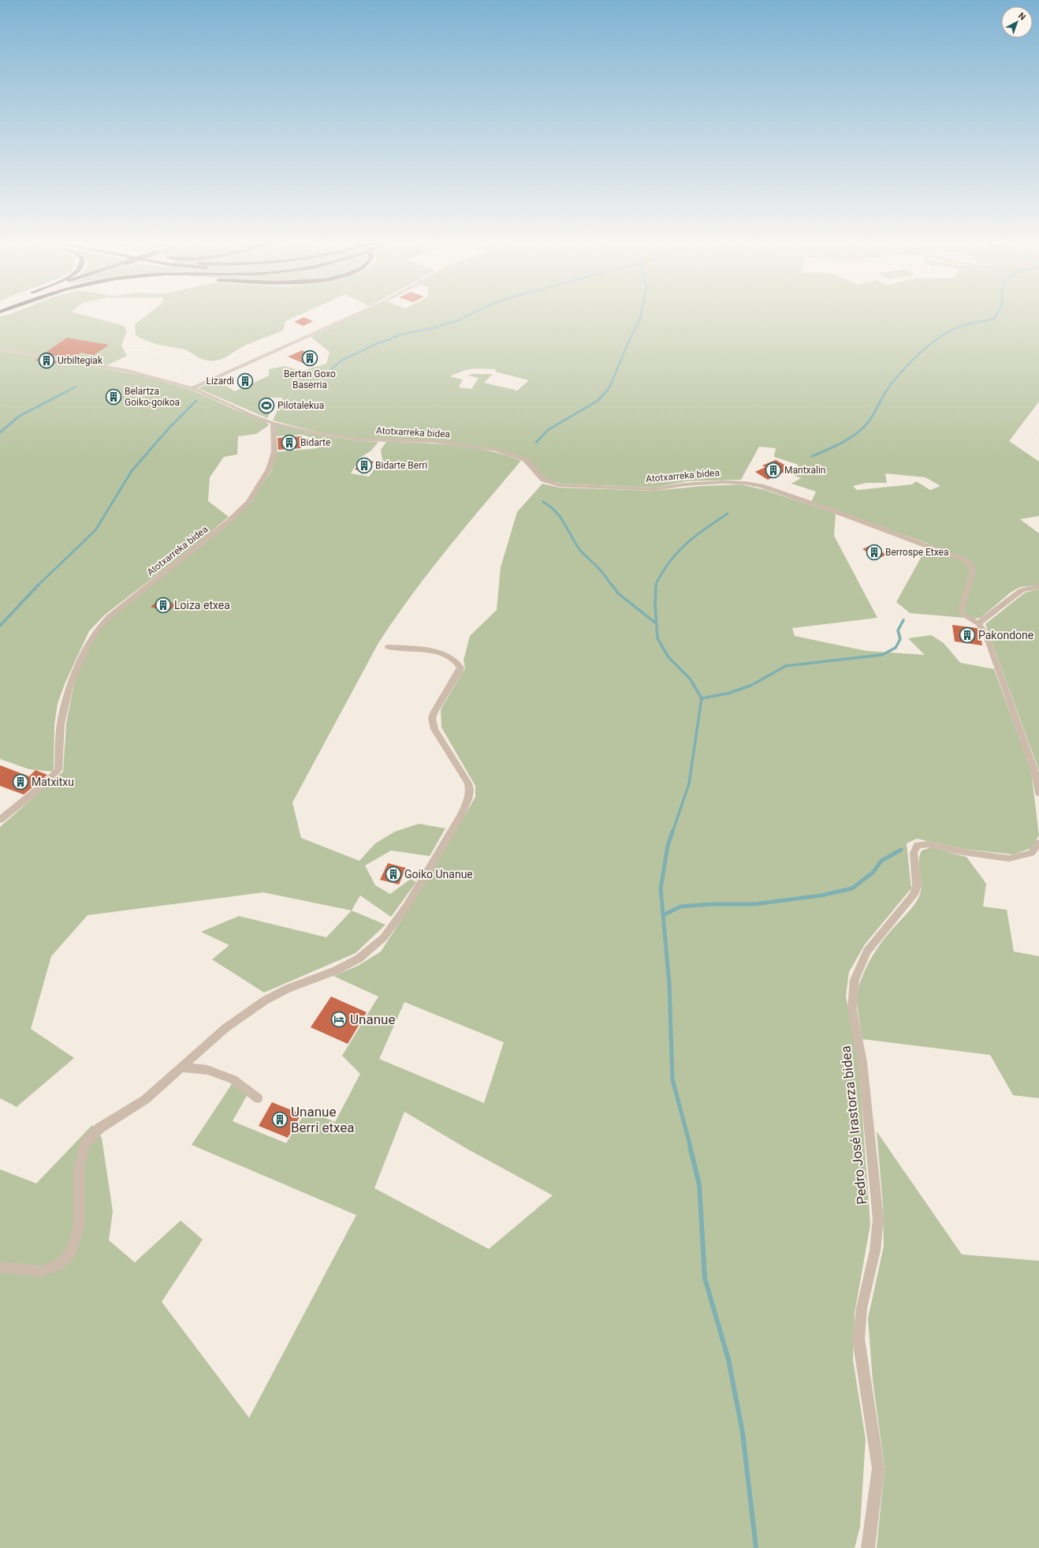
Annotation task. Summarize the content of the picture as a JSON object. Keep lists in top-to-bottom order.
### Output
{
  "streets": {
    "street": ["Atotxarreka bidea", "Pedro José Irastorza bidea"]
  },
  "places": {
    "building": [
      "Bertan Goxo Baserria",
      "Urbiltegiak",
      "Lizardi",
      "Belartza Goiko-goikoa",
      "Bidarte",
      "Bidarte Berri",
      "Mantxalin",
      "Berrospe Etxea",
      "Loiza etxea",
      "Pakondone",
      "Matxitxu",
      "Goiko Unanue",
      "Unanue Berri etxea"
    ],
    "sports": ["Pilotalekua"],
    "hotel": ["Unanue"]
  },
  "north": "top right"
}
